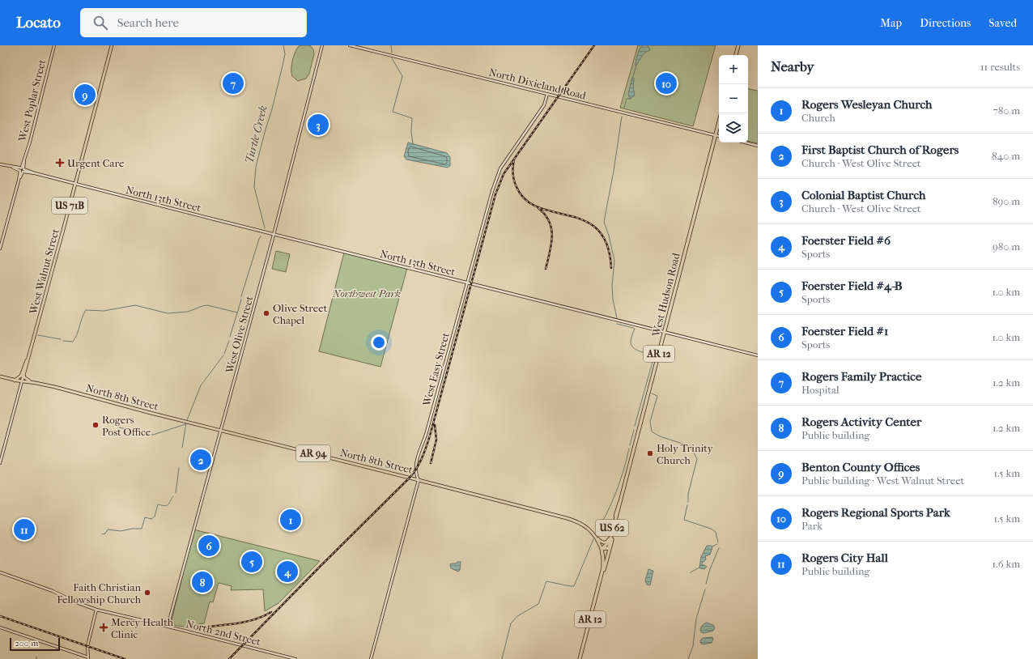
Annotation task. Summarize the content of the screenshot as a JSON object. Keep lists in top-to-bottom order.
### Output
{
  "streets": {
    "highway": ["West Hudson Road", "AR 12", "US 62"],
    "main road": [
      "North Dixieland Road",
      "West Poplar Street",
      "North 13th Street",
      "US 71B",
      "West Walnut Street",
      "West Olive Street",
      "West Easy Street",
      "North 8th Street",
      "AR 94",
      "North 2nd Street"
    ]
  },
  "crossings": [
    ["North Dixieland Road", "West Hudson Road"],
    ["North Dixieland Road", "West Easy Street"],
    ["West Poplar Street", "North 13th Street"],
    ["North 13th Street", "West Walnut Street"],
    ["North 13th Street", "West Hudson Road"],
    ["North 13th Street", "West Olive Street"],
    ["North 13th Street", "West Easy Street"],
    ["US 71B", "West Walnut Street"],
    ["US 71B", "North 8th Street"],
    ["West Walnut Street", "North 8th Street"],
    ["West Hudson Road", "AR 12"],
    ["West Hudson Road", "North 8th Street"],
    ["West Olive Street", "North 8th Street"],
    ["West Olive Street", "North 2nd Street"],
    ["AR 12", "North 8th Street"],
    ["West Easy Street", "North 8th Street"]
  ],
  "water": ["Turtle Creek"],
  "parks": ["Northwest Park"],
  "places": {
    "health": ["Urgent Care", "Mercy Health Clinic"],
    "other": [
      "Olive Street Chapel",
      "Rogers Post Office",
      "Holy Trinity Church",
      "Faith Christian Fellowship Church"
    ]
  },
  "scale_bar": "200 m",
  "page": {
    "header": "Locato",
    "search": "Search here",
    "nav": ["Map", "Directions", "Saved"],
    "heading": ["Nearby", "11 results"],
    "map_buttons": ["+", "−"],
    "pins": [
      "7",
      "10",
      "9",
      "3",
      "2",
      "1",
      "11",
      "6",
      "5",
      "4",
      "8"
    ],
    "list": [
      {
        "mark": "1",
        "name": "Rogers Wesleyan Church",
        "note": "Church",
        "value": "780 m"
      },
      {
        "mark": "2",
        "name": "First Baptist Church of Rogers",
        "note": "Church · West Olive Street",
        "value": "840 m"
      },
      {
        "mark": "3",
        "name": "Colonial Baptist Church",
        "note": "Church · West Olive Street",
        "value": "890 m"
      },
      {
        "mark": "4",
        "name": "Foerster Field #6",
        "note": "Sports",
        "value": "980 m"
      },
      {
        "mark": "5",
        "name": "Foerster Field #4-B",
        "note": "Sports",
        "value": "1.0 km"
      },
      {
        "mark": "6",
        "name": "Foerster Field #1",
        "note": "Sports",
        "value": "1.0 km"
      },
      {
        "mark": "7",
        "name": "Rogers Family Practice",
        "note": "Hospital",
        "value": "1.2 km"
      },
      {
        "mark": "8",
        "name": "Rogers Activity Center",
        "note": "Public building",
        "value": "1.2 km"
      },
      {
        "mark": "9",
        "name": "Benton County Offices",
        "note": "Public building · West Walnut Street",
        "value": "1.5 km"
      },
      {
        "mark": "10",
        "name": "Rogers Regional Sports Park",
        "note": "Park",
        "value": "1.5 km"
      },
      {
        "mark": "11",
        "name": "Rogers City Hall",
        "note": "Public building",
        "value": "1.6 km"
      }
    ],
    "scale": "200 m"
  }
}
